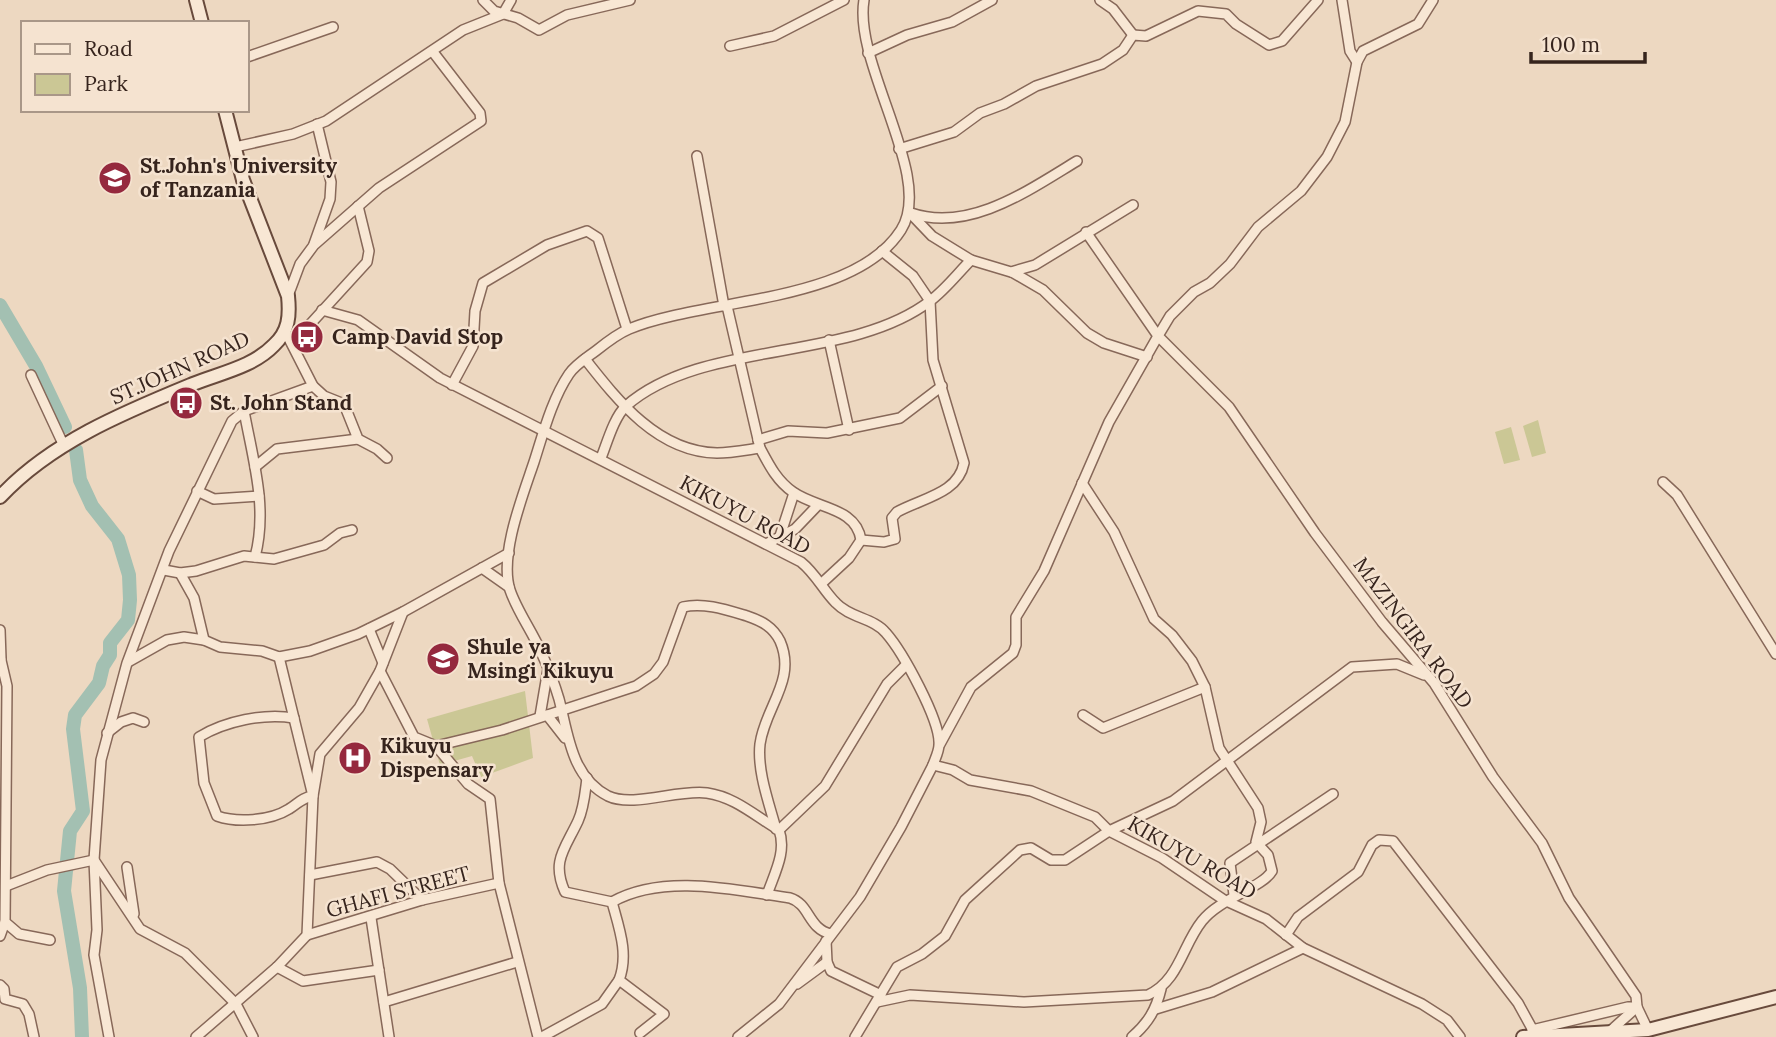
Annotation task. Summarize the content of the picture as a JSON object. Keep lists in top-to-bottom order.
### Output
{
  "streets": {
    "street": [
      "ST.JOHN ROAD",
      "KIKUYU ROAD",
      "MAZINGIRA ROAD",
      "GHAFI STREET"
    ]
  },
  "places": {
    "school or university": ["St.John's University of Tanzania", "Shule ya Msingi Kikuyu"],
    "bus stop": ["Camp David Stop", "St. John Stand"],
    "hospital": ["Kikuyu Dispensary"]
  },
  "legend": ["Road", "Park"],
  "scale_bar": "100 m"
}
